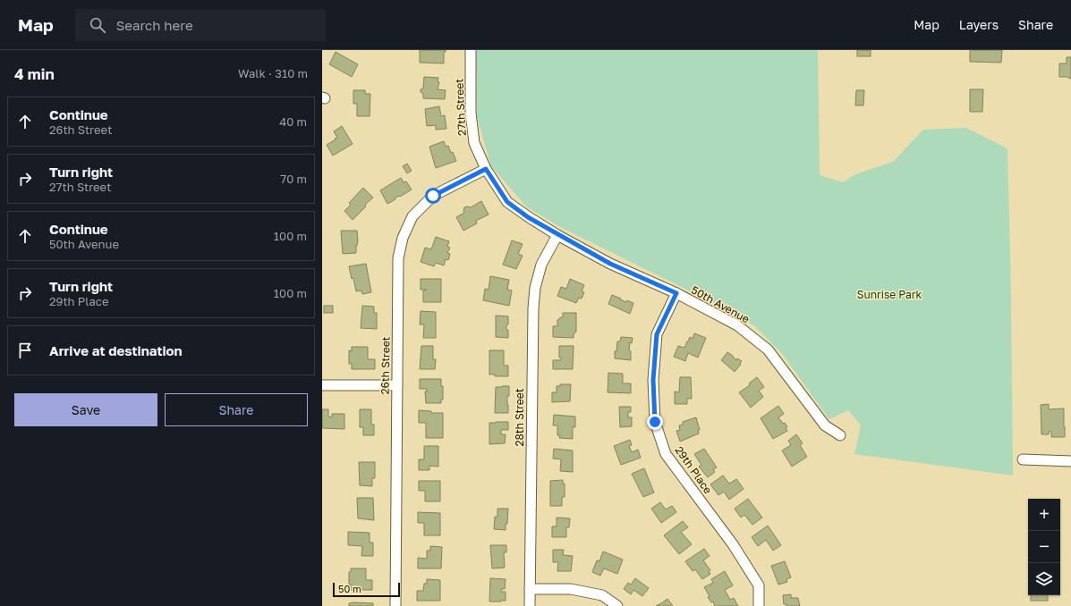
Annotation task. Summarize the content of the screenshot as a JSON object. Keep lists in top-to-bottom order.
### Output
{
  "streets": {
    "street": [
      "27th Street",
      "50th Avenue",
      "26th Street",
      "28th Street",
      "29th Place"
    ]
  },
  "crossings": [
    ["27th Street", "50th Avenue"],
    ["27th Street", "26th Street"],
    ["27th Street", "28th Street"],
    ["50th Avenue", "28th Street"],
    ["50th Avenue", "29th Place"]
  ],
  "parks": ["Sunrise Park"],
  "scale_bar": "50 m",
  "page": {
    "header": "Map",
    "search": "Search here",
    "nav": ["Map", "Layers", "Share"],
    "heading": ["4 min", "Walk · 310 m"],
    "list": [
      ["Continue", "26th Street", "40 m"],
      ["Turn right", "27th Street", "70 m"],
      ["Continue", "50th Avenue", "100 m"],
      ["Turn right", "29th Place", "100 m"],
      "Arrive at destination"
    ],
    "buttons": ["Save", "Share"],
    "map_buttons": ["+", "−"],
    "scale": "50 m"
  }
}
